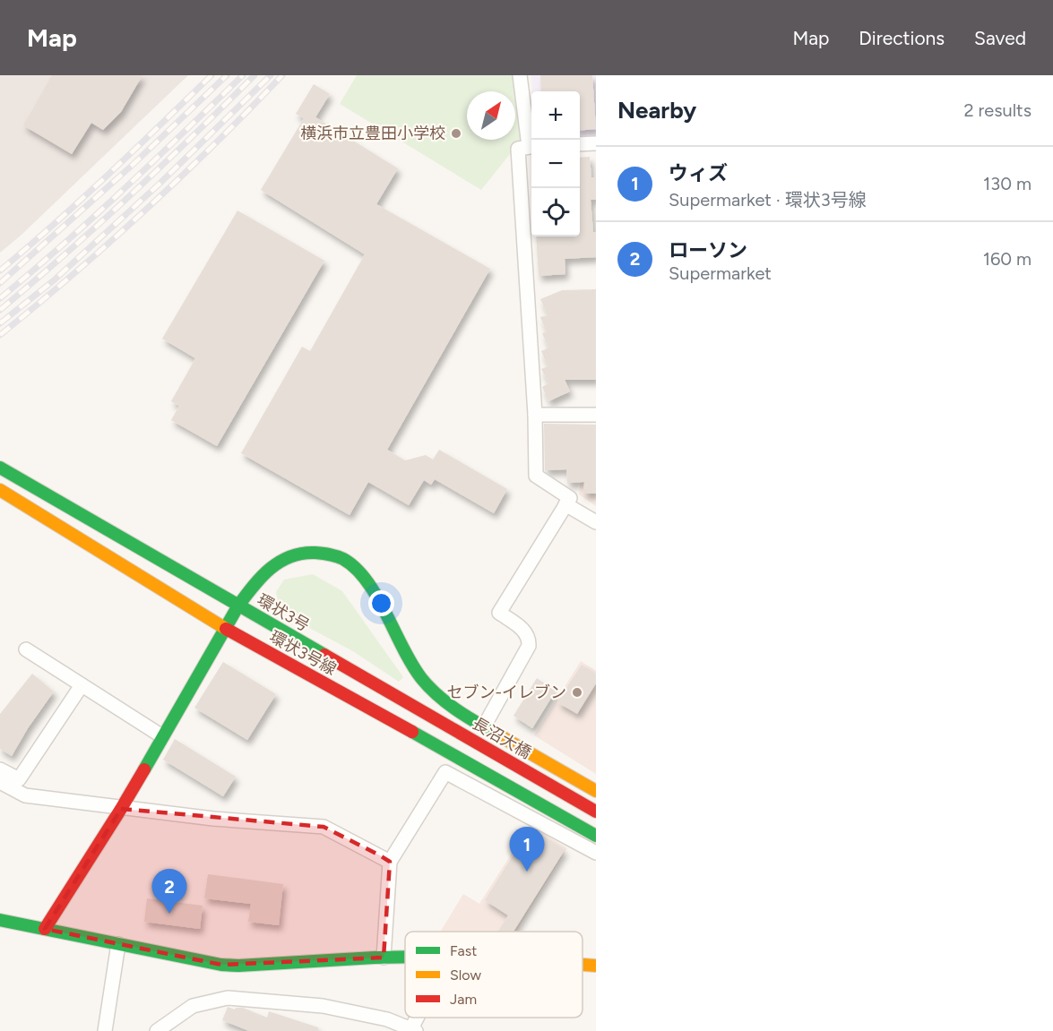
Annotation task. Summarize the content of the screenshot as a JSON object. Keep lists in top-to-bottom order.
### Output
{
  "streets": {
    "street": ["環状3号", "環状3号線", "長沼大橋"]
  },
  "crossings": [
    ["環状3号", "長沼大橋"]
  ],
  "places": ["横浜市立豊田小学校", "セブン-イレブン"],
  "legend": ["Fast", "Slow", "Jam"],
  "north": "top right",
  "page": {
    "header": "Map",
    "nav": ["Map", "Directions", "Saved"],
    "heading": ["Nearby", "2 results"],
    "map_buttons": ["+", "−"],
    "list": [
      {
        "mark": "1",
        "name": "ウィズ",
        "note": "Supermarket · 環状3号線",
        "value": "130 m"
      },
      {
        "mark": "2",
        "name": "ローソン",
        "note": "Supermarket",
        "value": "160 m"
      }
    ],
    "pins": ["1", "2"]
  }
}
